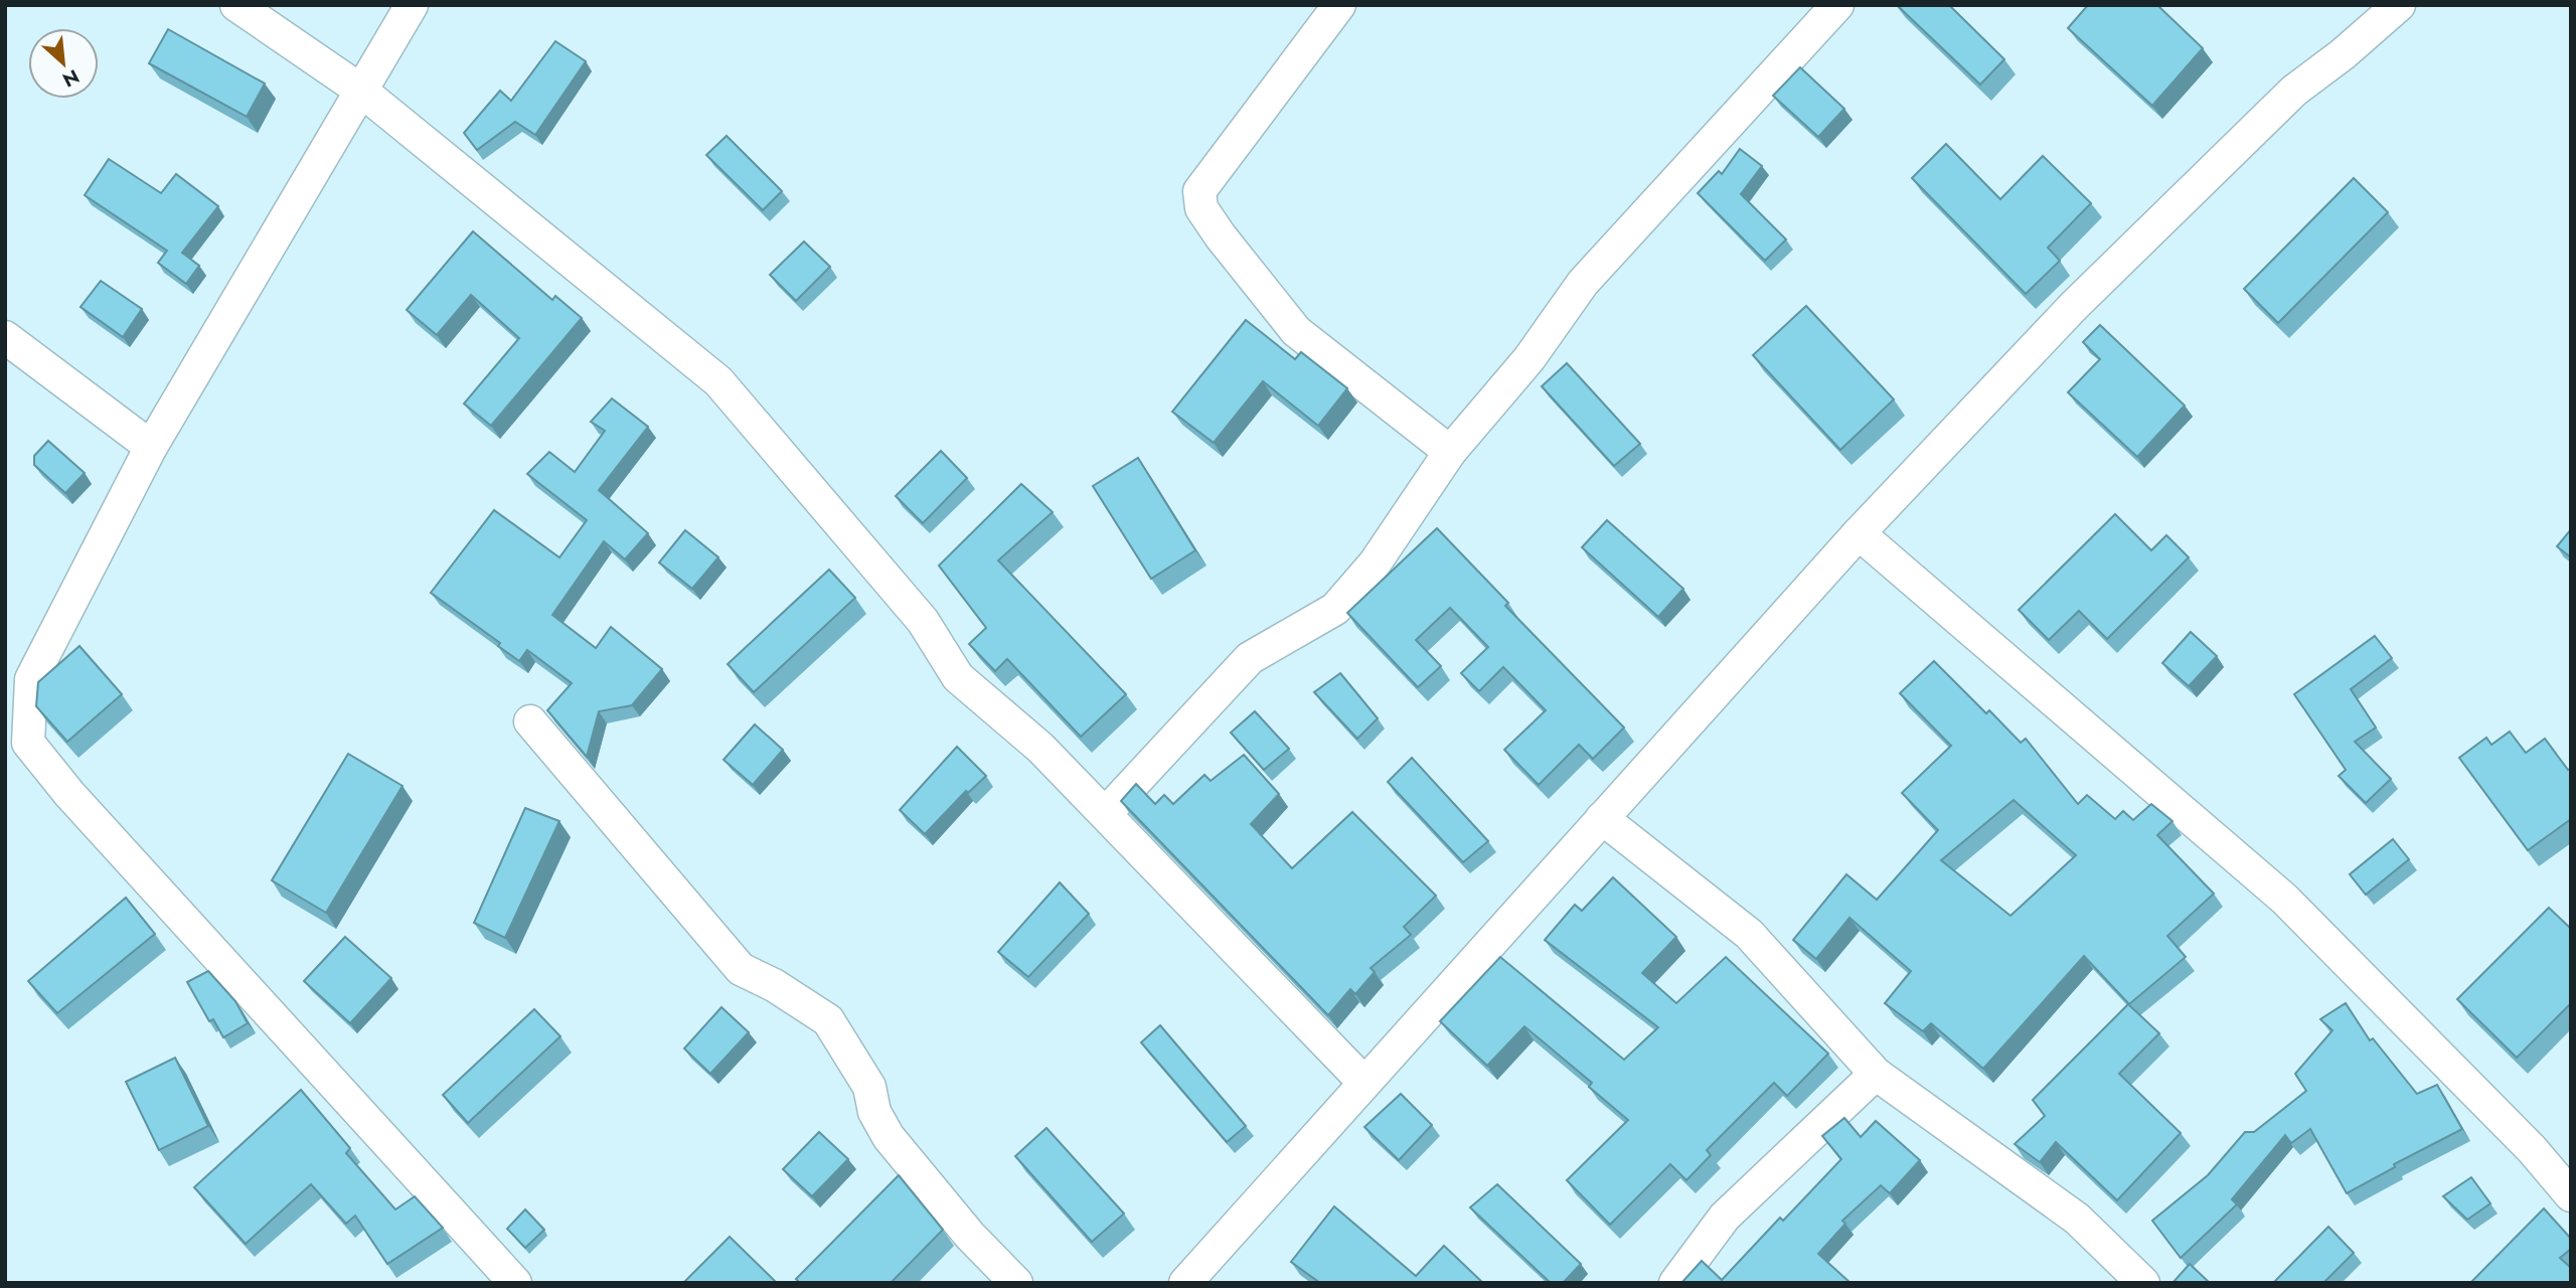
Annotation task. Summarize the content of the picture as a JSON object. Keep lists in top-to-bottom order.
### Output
{
  "north": "bottom right"
}
